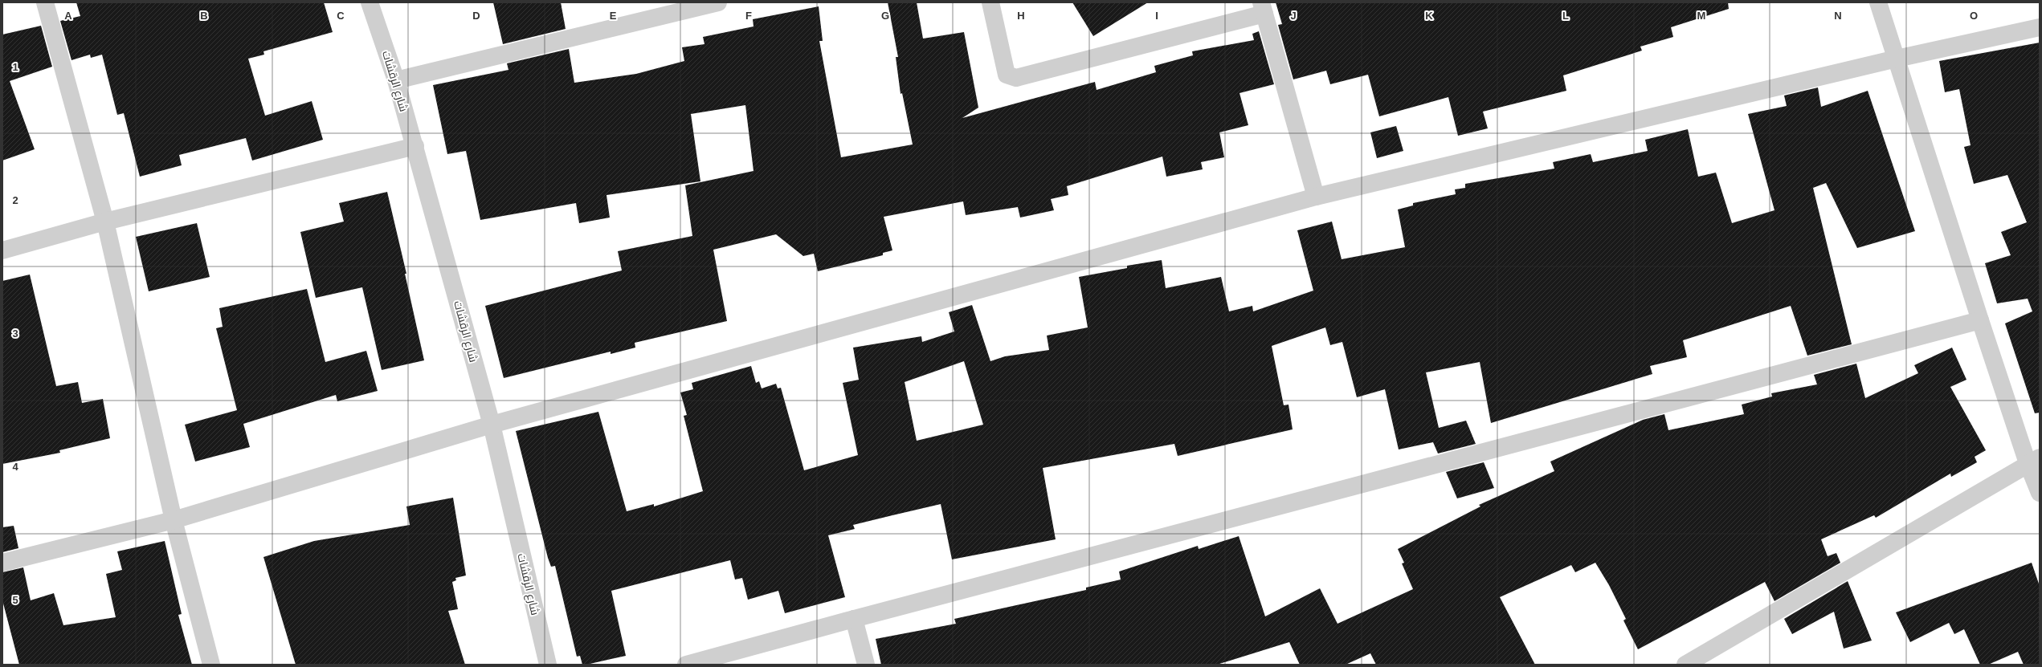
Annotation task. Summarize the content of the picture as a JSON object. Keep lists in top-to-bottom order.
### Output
{
  "streets": {
    "street": ["شارع الرقشات"]
  },
  "grid": {
    "columns": [
      "A",
      "B",
      "C",
      "D",
      "E",
      "F",
      "G",
      "H",
      "I",
      "J",
      "K",
      "L",
      "M",
      "N",
      "O"
    ],
    "rows": [
      "1",
      "2",
      "3",
      "4",
      "5"
    ]
  }
}
